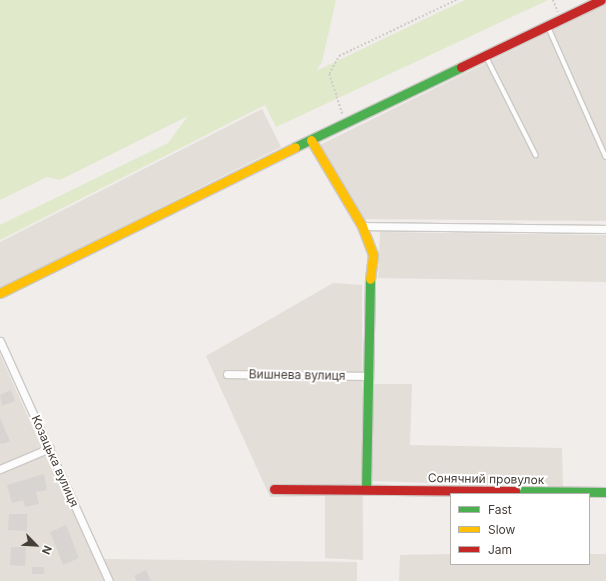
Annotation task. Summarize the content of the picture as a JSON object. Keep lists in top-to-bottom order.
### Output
{
  "streets": {
    "street": ["Вишнева вулиця", "Козацька вулиця", "Сонячний провулок"]
  },
  "legend": ["Fast", "Slow", "Jam"],
  "north": "bottom right"
}
